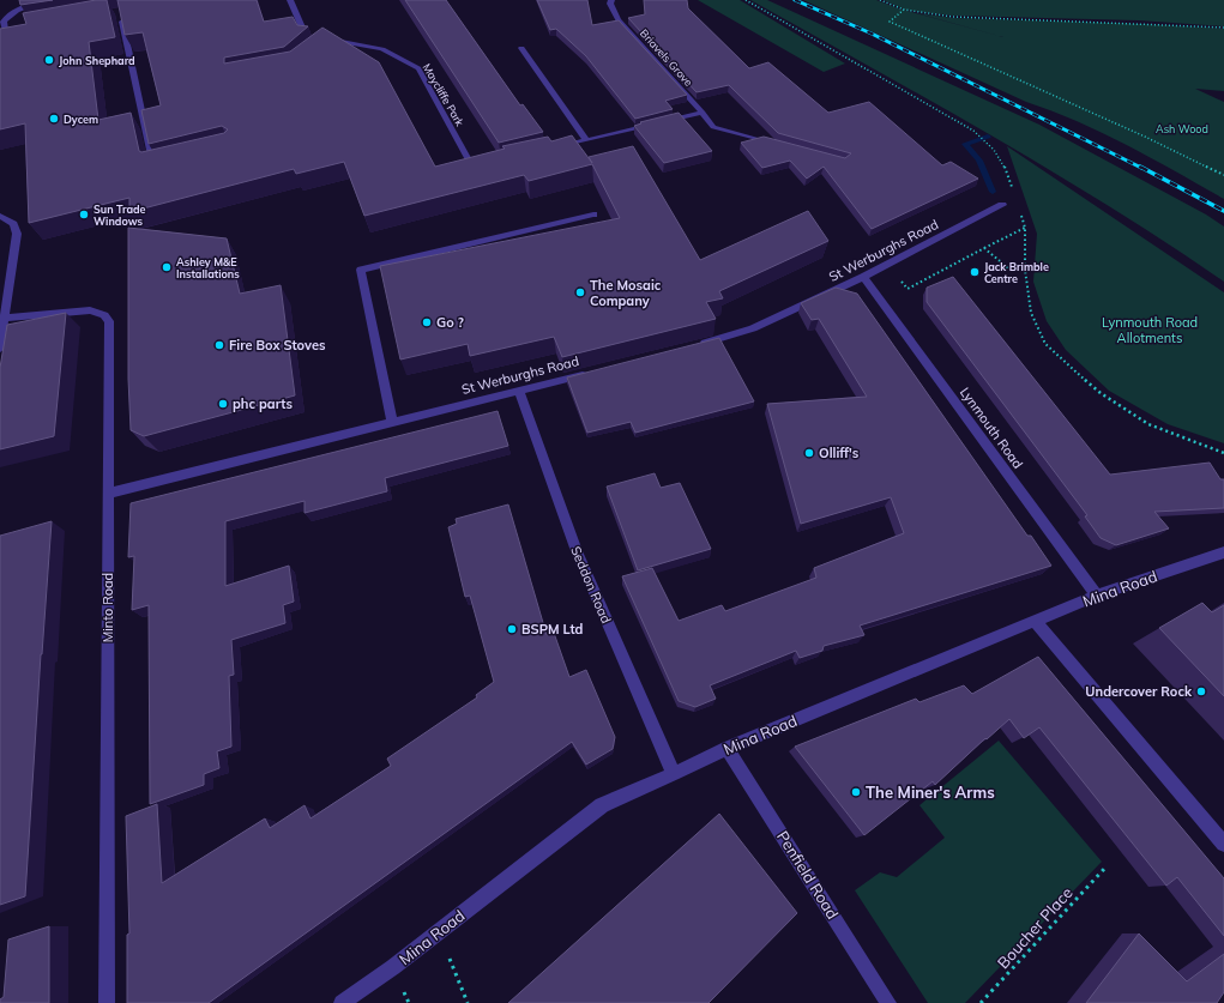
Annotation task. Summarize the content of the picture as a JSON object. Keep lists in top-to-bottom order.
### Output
{
  "streets": {
    "street": [
      "Briavels Grove",
      "Maycliffe Park",
      "St Werburghs Road",
      "Lynmouth Road",
      "Seddon Road",
      "Mina Road",
      "Minto Road",
      "Penfield Road"
    ],
    "path": ["Boucher Place"]
  },
  "crossings": [
    ["St Werburghs Road", "Lynmouth Road"],
    ["St Werburghs Road", "Seddon Road"],
    ["St Werburghs Road", "Minto Road"],
    ["Lynmouth Road", "Mina Road"],
    ["Seddon Road", "Mina Road"],
    ["Mina Road", "Penfield Road"]
  ],
  "parks": ["Ash Wood", "Lynmouth Road Allotments"],
  "places": [
    "John Shephard",
    "Dycem",
    "Sun Trade Windows",
    "Ashley M&E Installations",
    "Jack Brimble Centre",
    "The Mosaic Company",
    "Go ?",
    "Fire Box Stoves",
    "phc parts",
    "Olliff's",
    "BSPM Ltd",
    "Undercover Rock",
    "The Miner's Arms"
  ]
}
